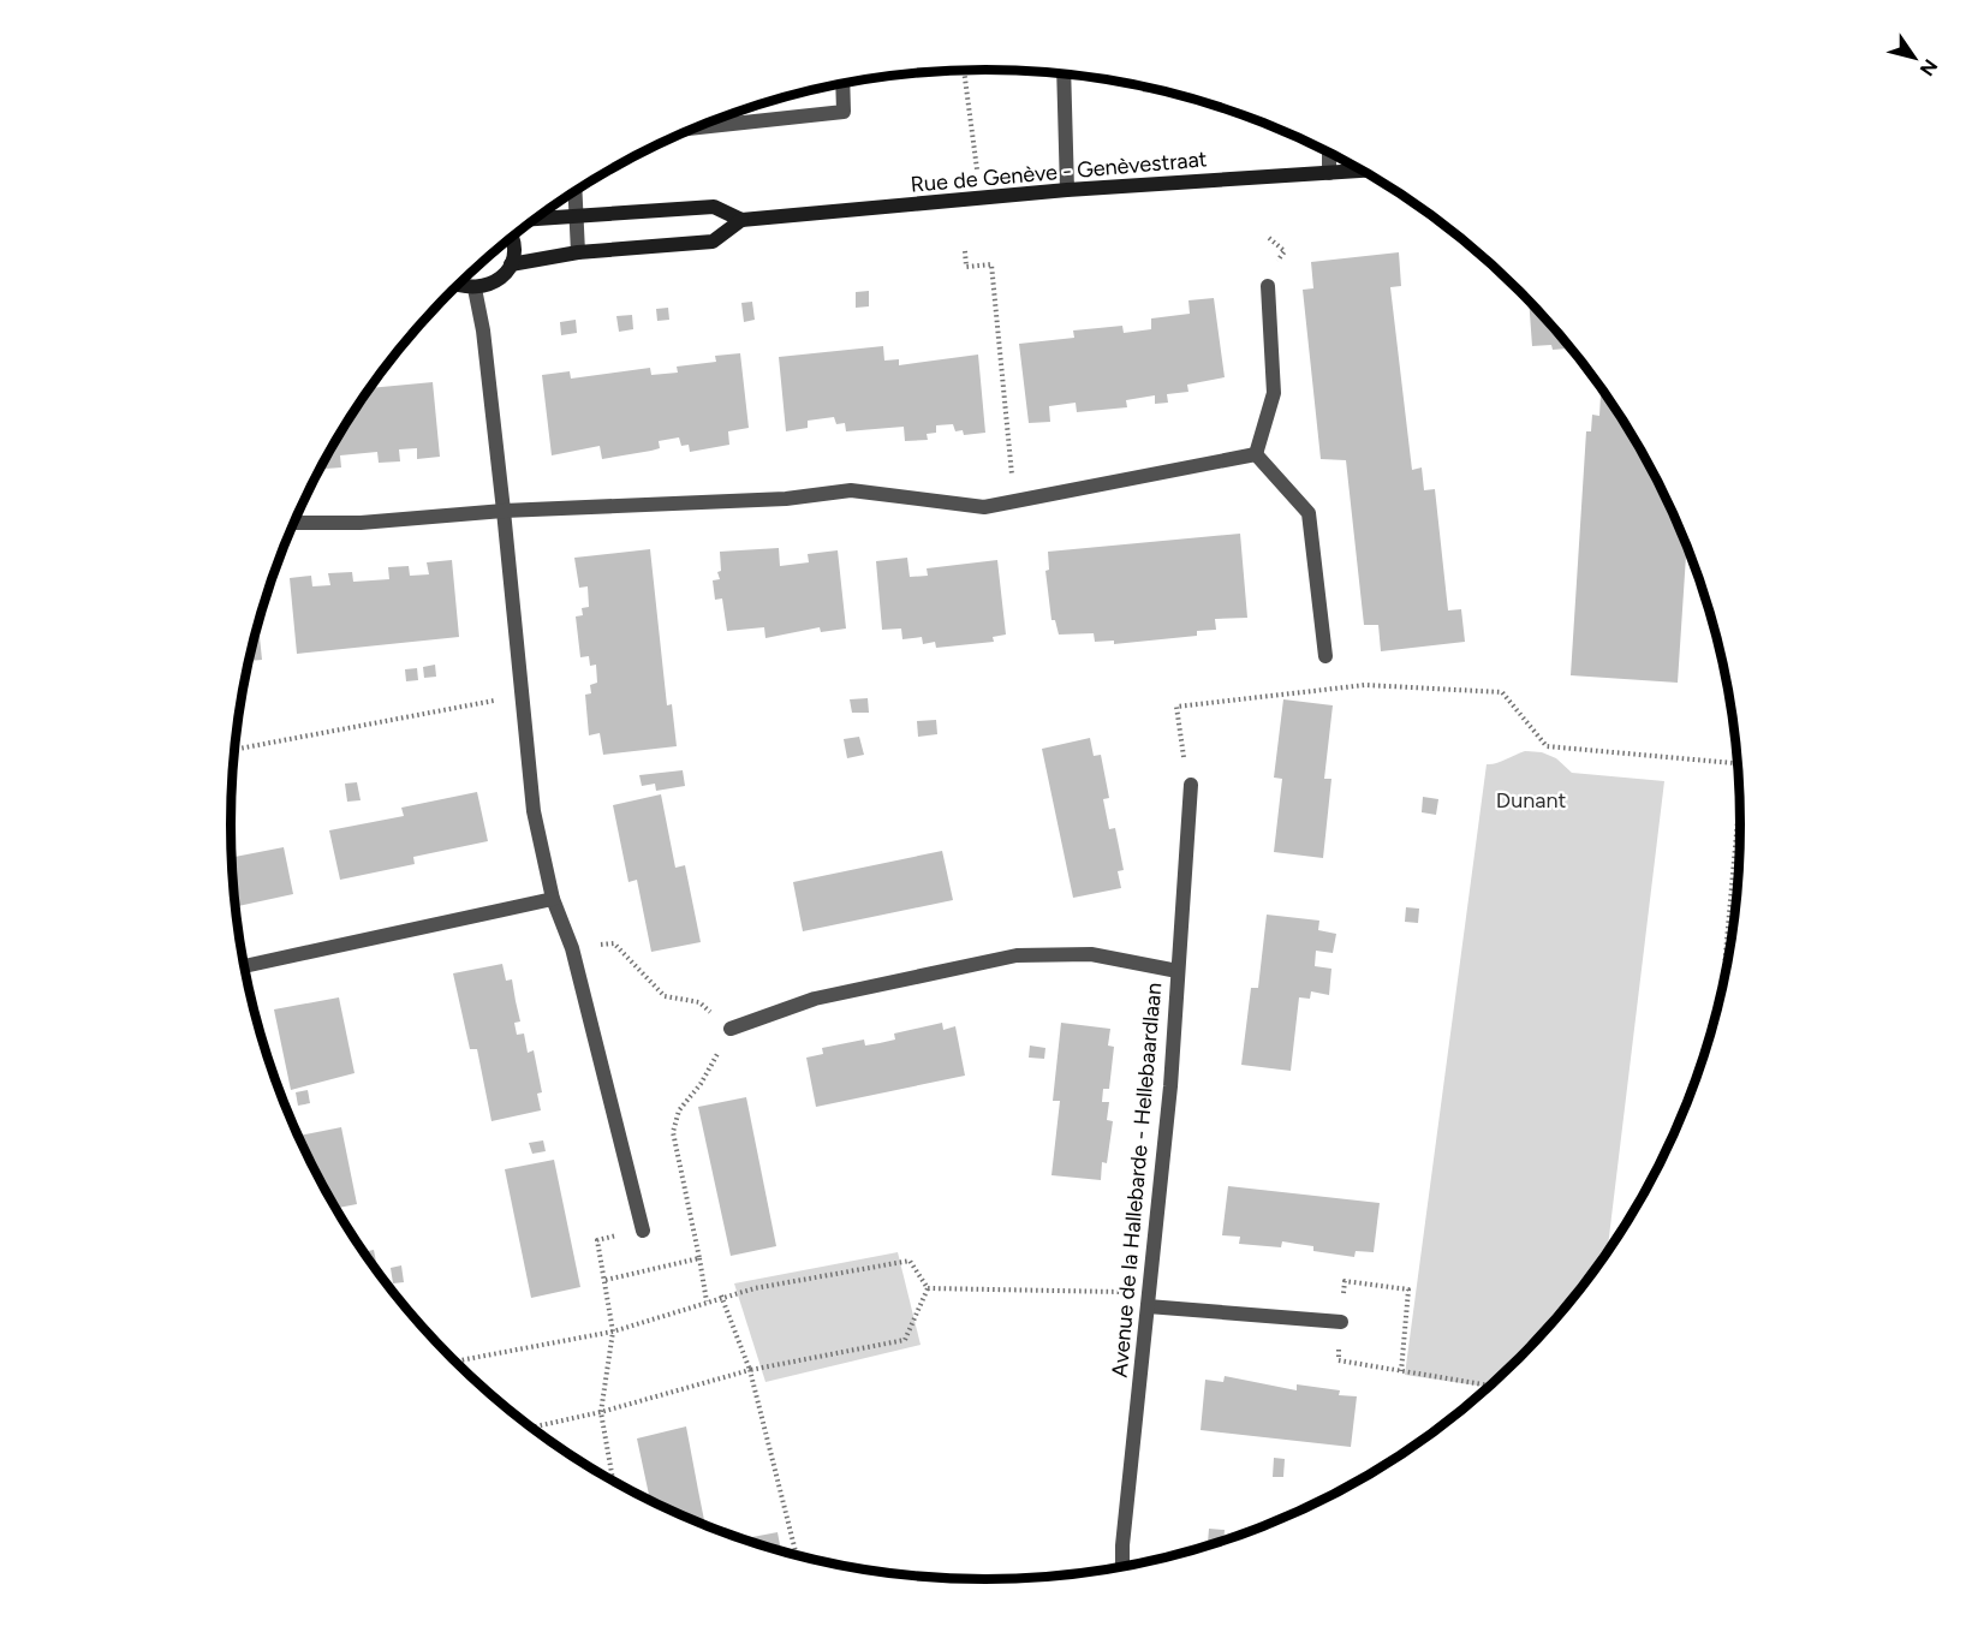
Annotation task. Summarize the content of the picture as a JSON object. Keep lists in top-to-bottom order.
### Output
{
  "streets": {
    "street": ["Rue de Genève - Genèvestraat", "Avenue de la Hallebarde - Hellebaardlaan"]
  },
  "parks": ["Dunant"],
  "north": "bottom right"
}
